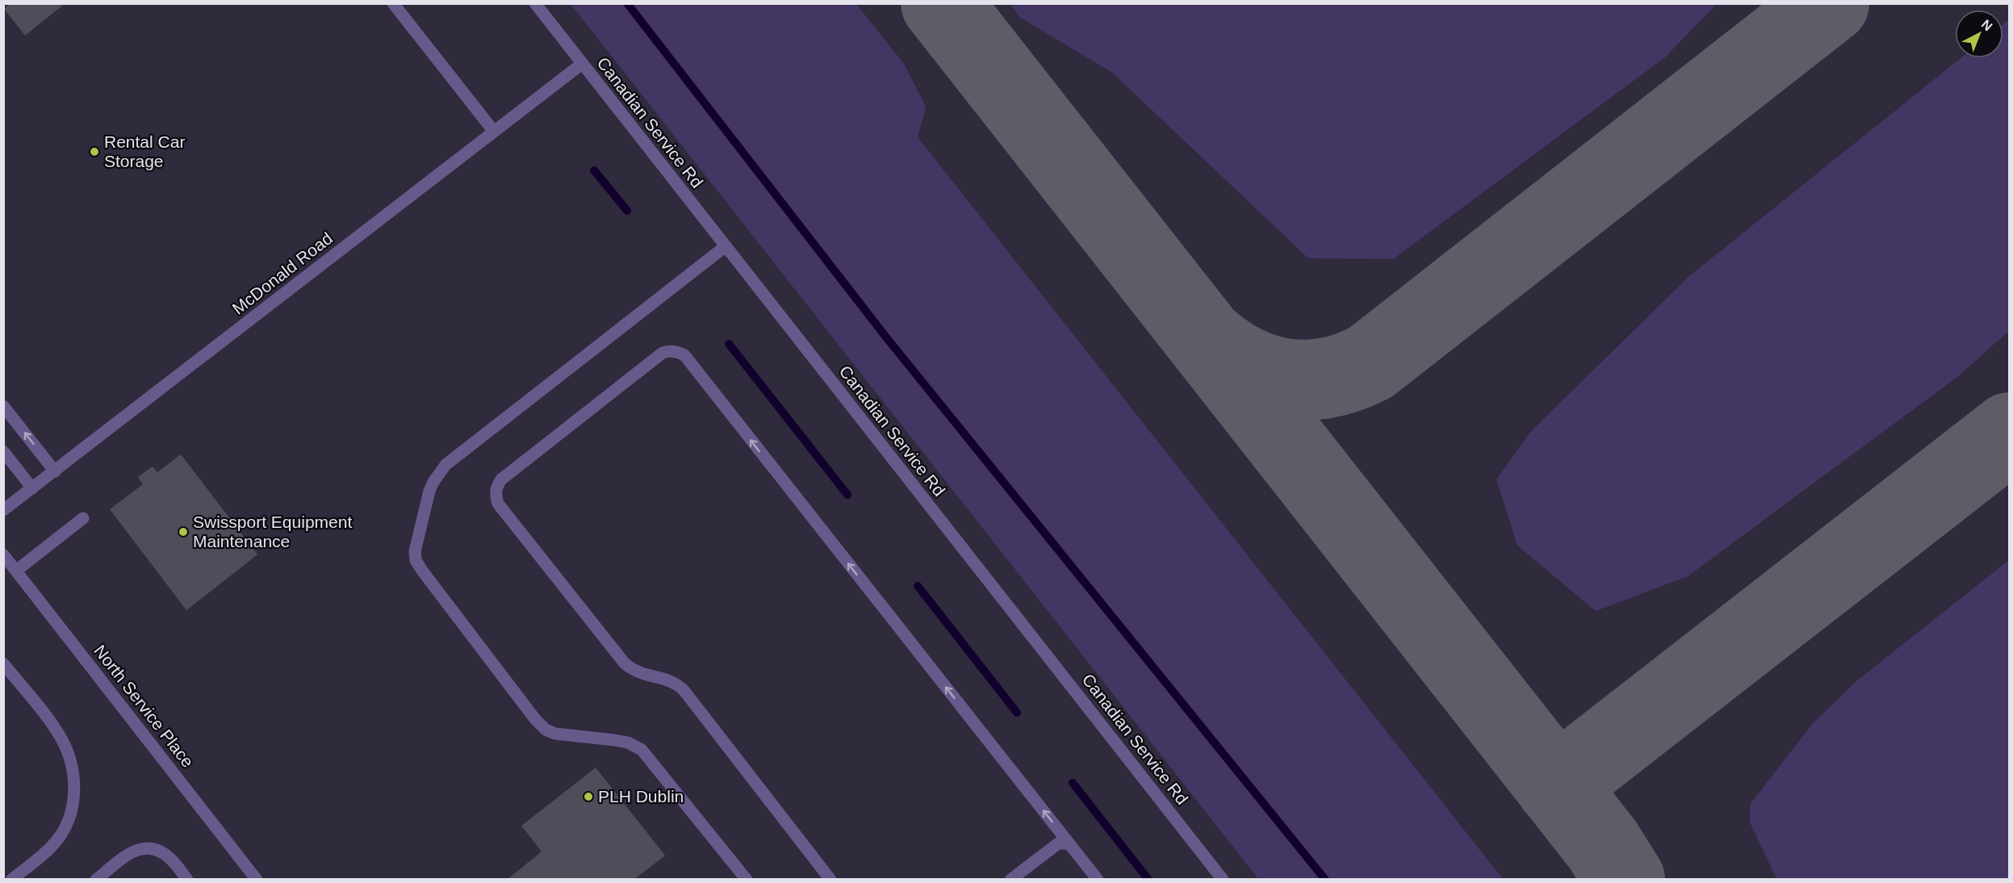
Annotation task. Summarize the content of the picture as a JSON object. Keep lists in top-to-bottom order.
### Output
{
  "streets": {
    "lane": ["Canadian Service Rd", "McDonald Road", "North Service Place"]
  },
  "crossings": [
    ["Canadian Service Rd", "McDonald Road"]
  ],
  "places": ["Rental Car Storage", "Swissport Equipment Maintenance", "PLH Dublin"],
  "north": "top right"
}
